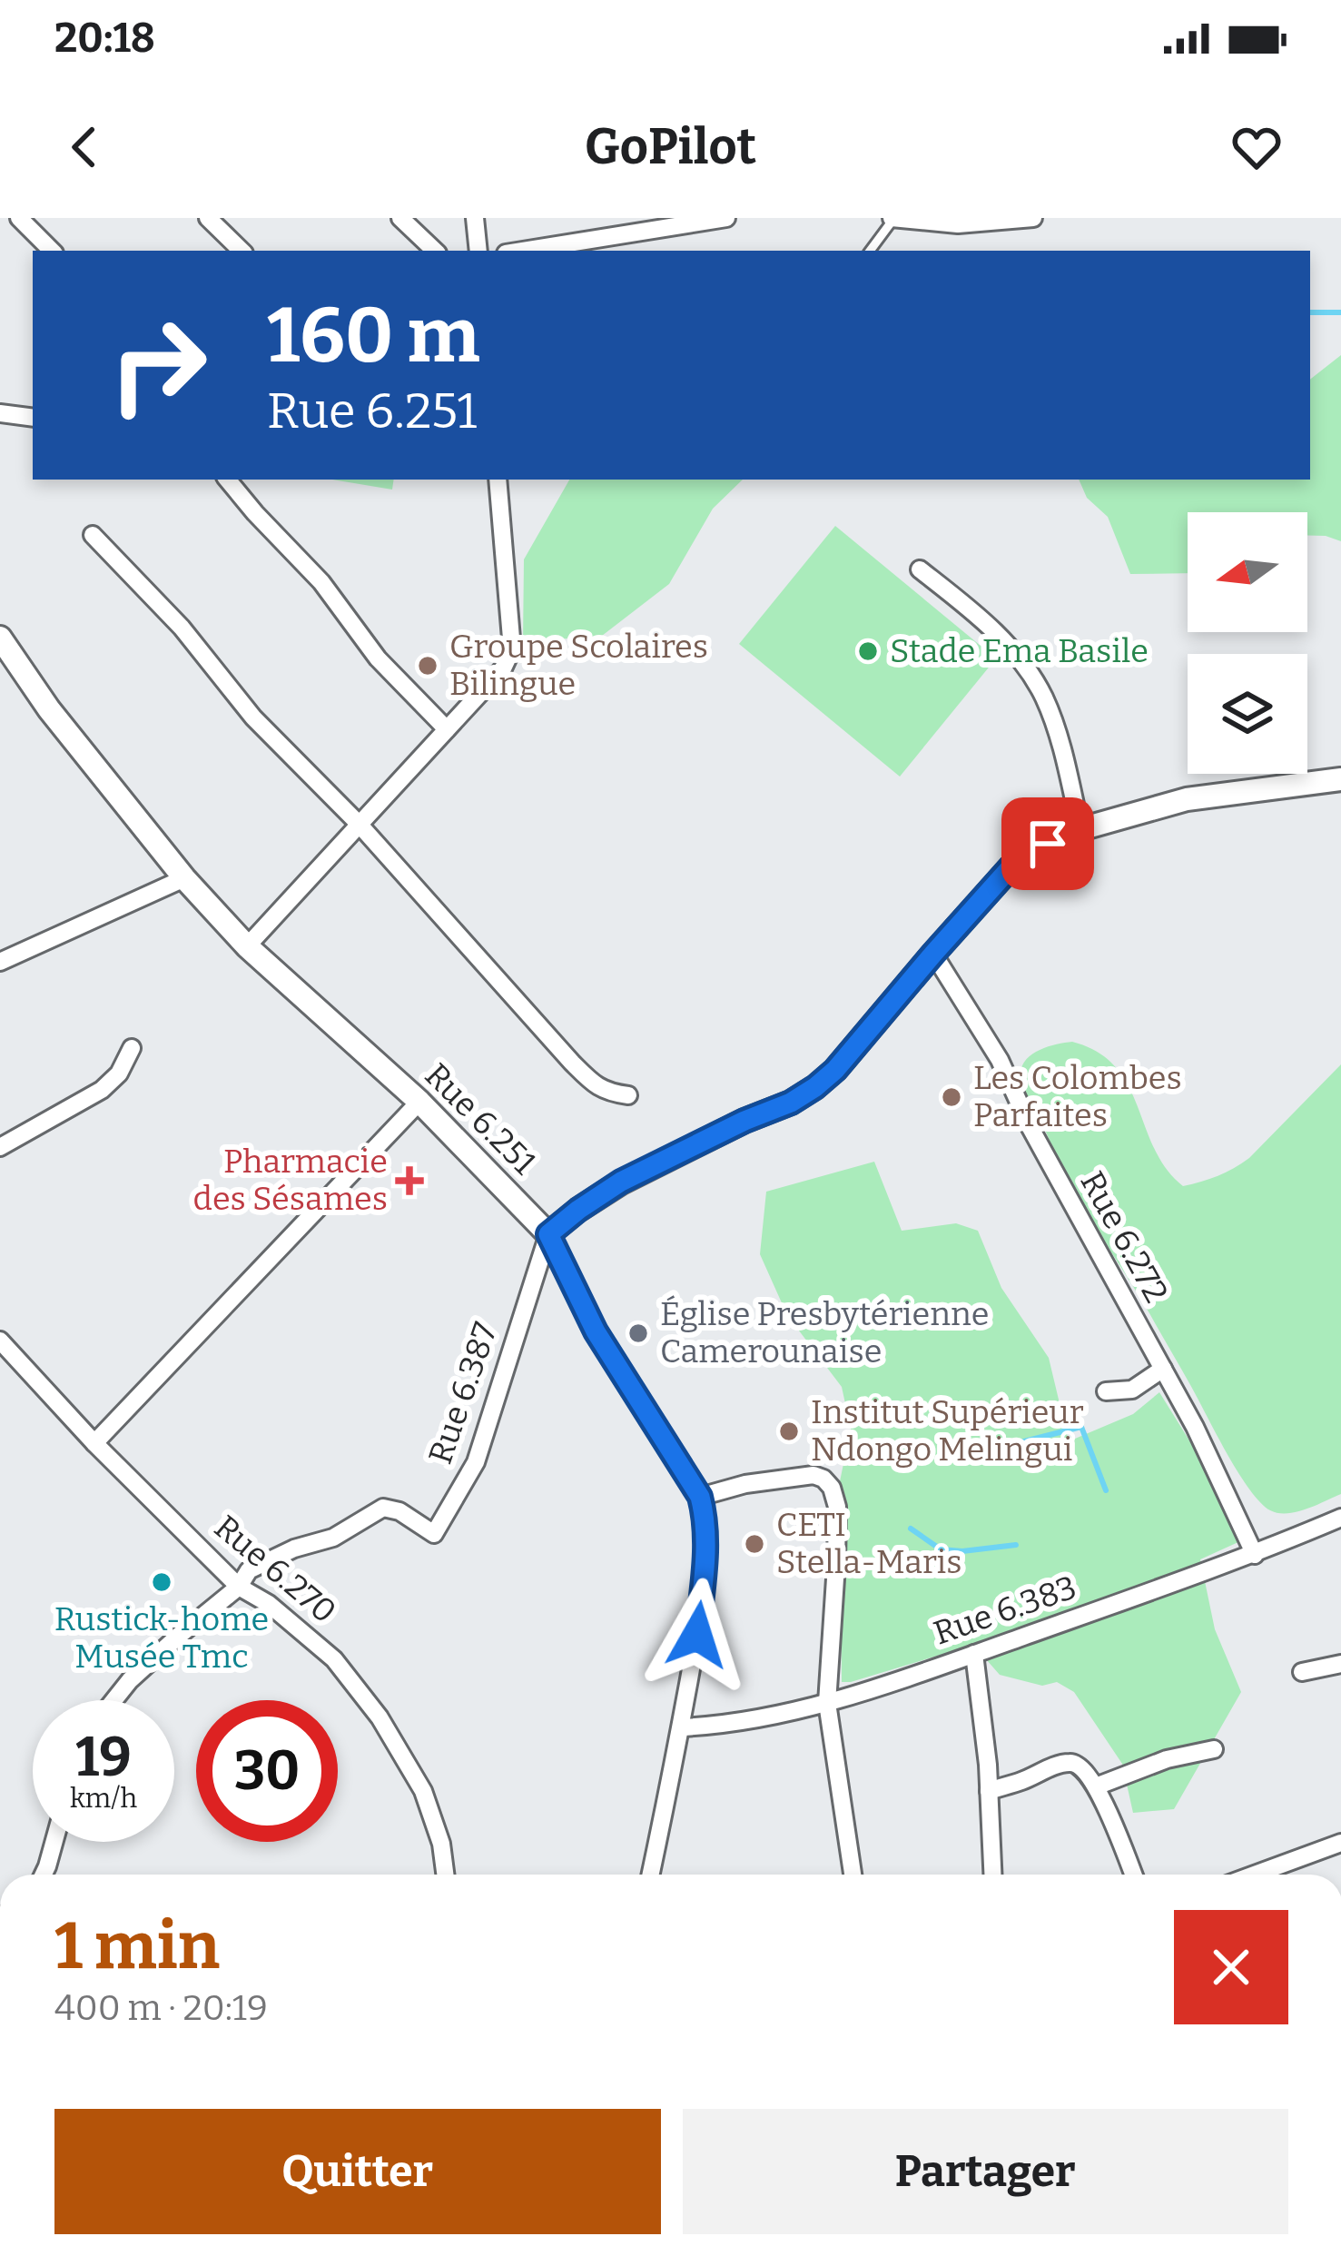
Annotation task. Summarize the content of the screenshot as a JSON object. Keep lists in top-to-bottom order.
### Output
{
  "streets": {
    "main road": ["Rue 6.251"],
    "street": [
      "Rue 6.272",
      "Rue 6.387",
      "Rue 6.270",
      "Rue 6.383"
    ]
  },
  "crossings": [
    ["Rue 6.251", "Rue 6.387"],
    ["Rue 6.272", "Rue 6.383"],
    ["Rue 6.387", "Rue 6.270"]
  ],
  "places": {
    "other": [
      "Stade Ema Basile",
      "Groupe Scolaires Bilingue",
      "Les Colombes Parfaites",
      "Église Presbytérienne Camerounaise",
      "Institut Supérieur Ndongo Melingui",
      "CETI Stella-Maris",
      "Rustick-home Musée Tmc"
    ],
    "health": ["Pharmacie des Sésames"]
  },
  "north": "left",
  "page": {
    "status": "20:18",
    "header": "GoPilot",
    "turn": ["160 m", "Rue 6.251"],
    "speed": "19 km/h",
    "limit": "30",
    "heading": ["1 min", "400 m · 20:19"],
    "buttons": ["Quitter", "Partager"]
  }
}
